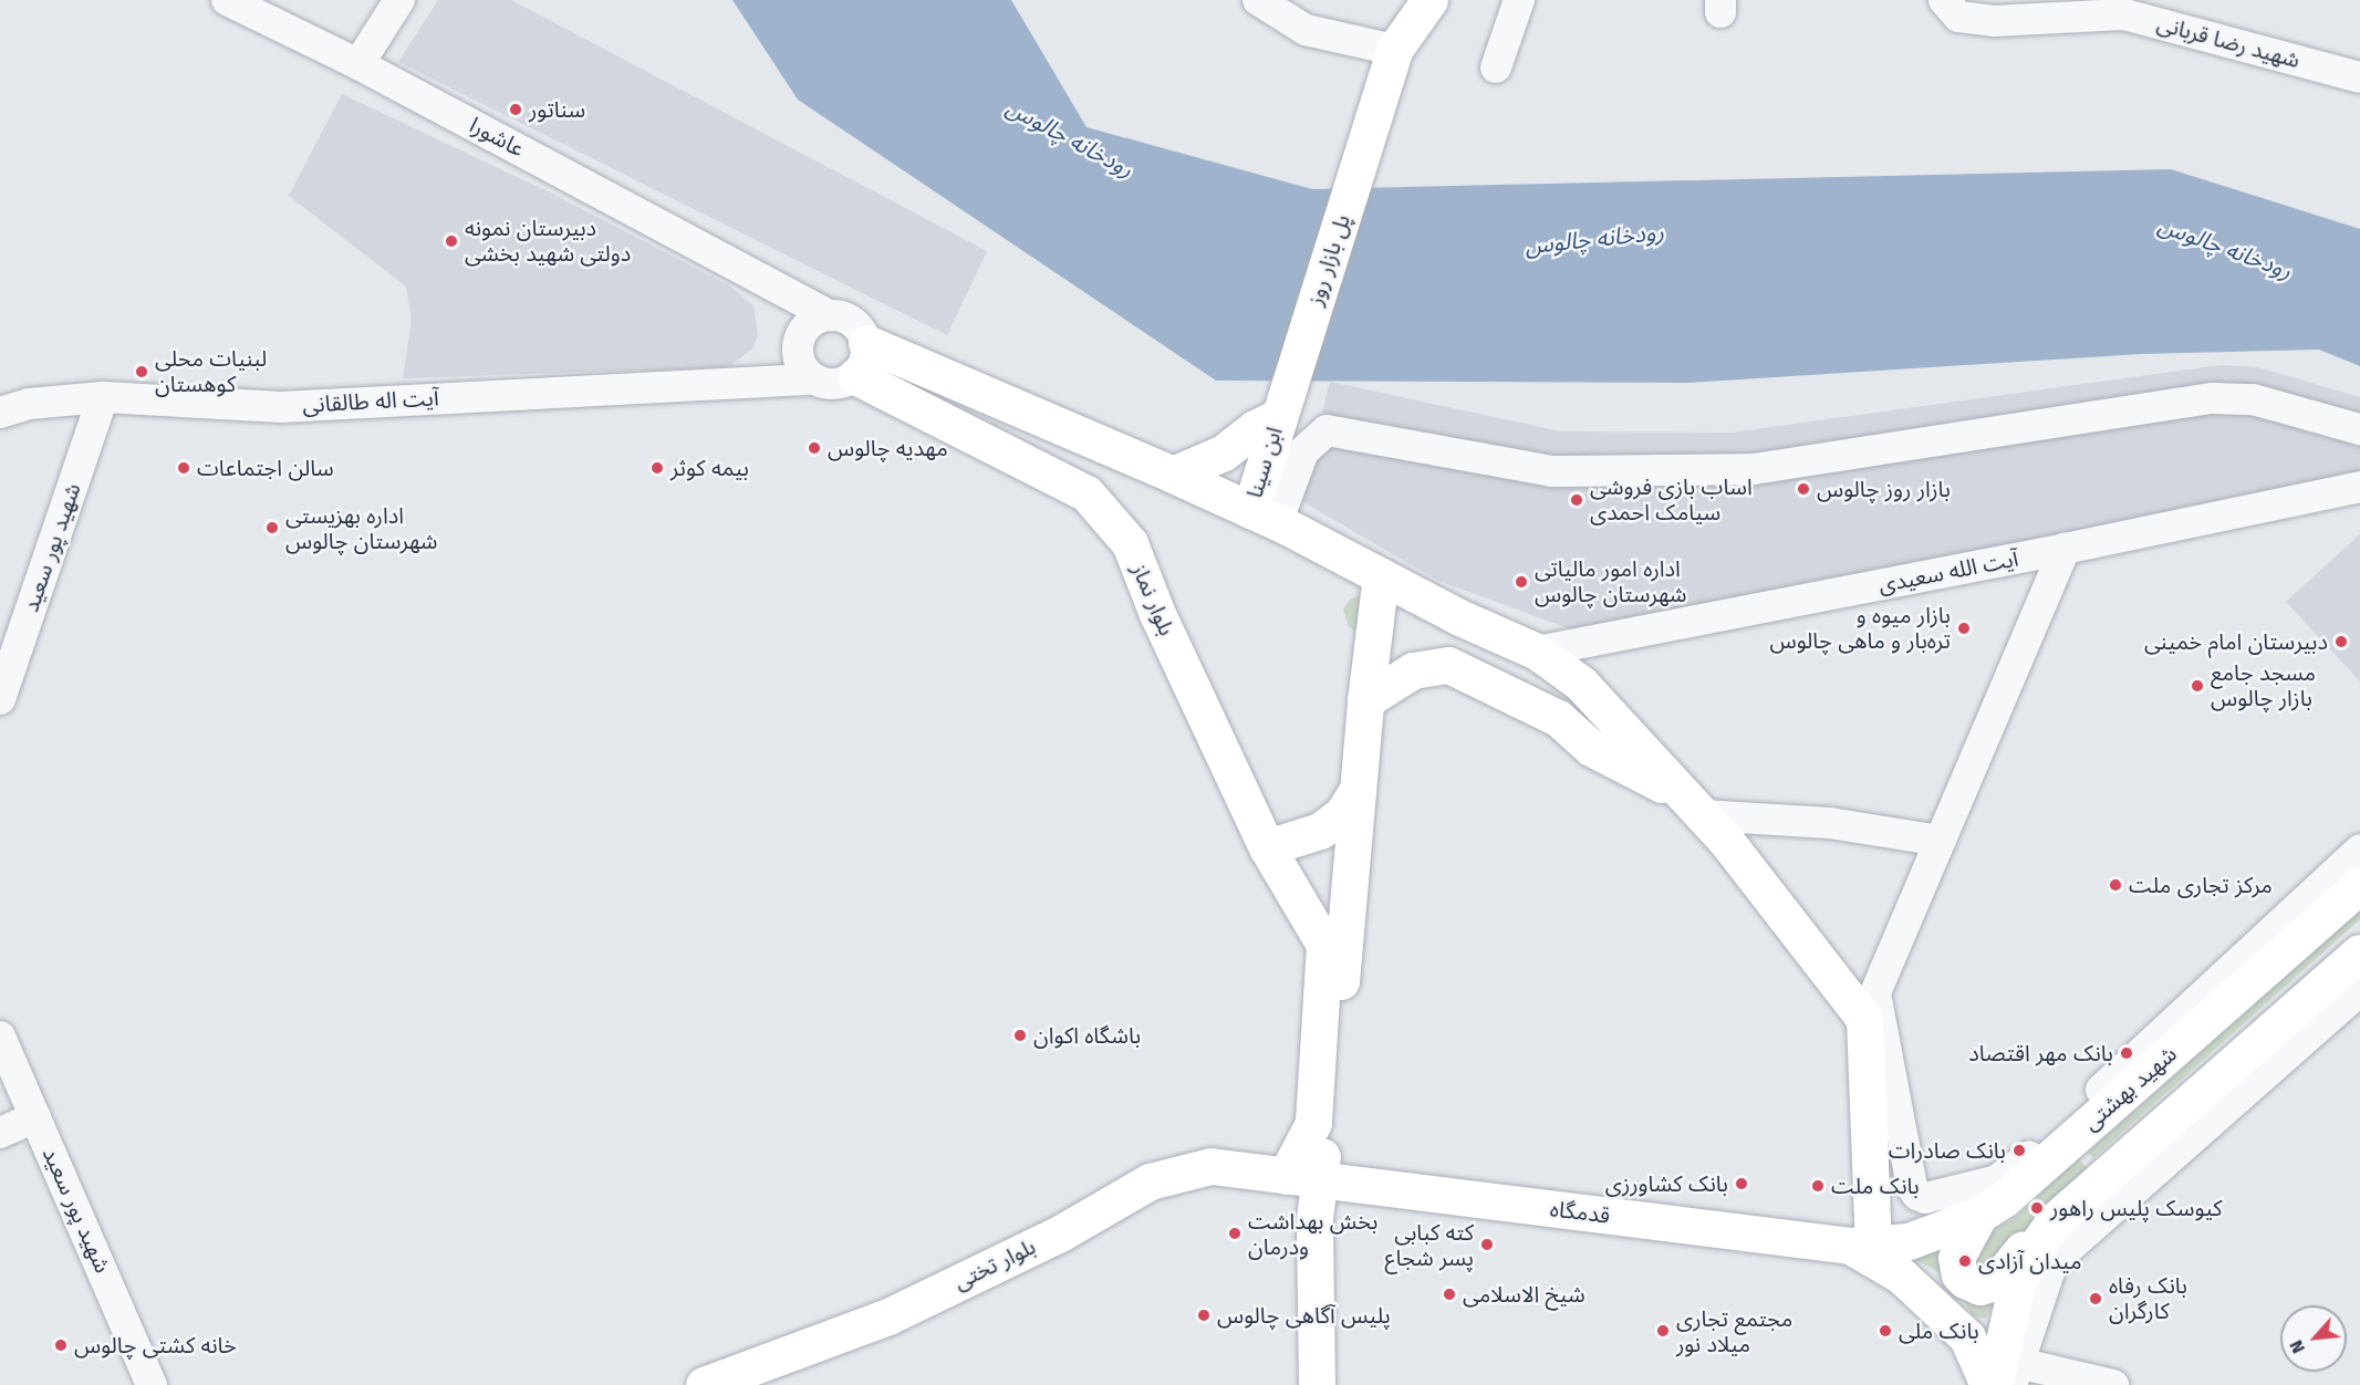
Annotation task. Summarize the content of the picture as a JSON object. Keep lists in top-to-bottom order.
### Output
{
  "streets": {
    "main road": [
      "پل بازار روز",
      "ابن سینا",
      "بلوار نماز",
      "شهید بهشتی",
      "قدمگاه",
      "بلوار تختی"
    ],
    "street": [
      "شهید رضا قربانی",
      "عاشورا",
      "آیت اله طالقانی",
      "شهید پور سعید",
      "آیت الله سعیدی"
    ]
  },
  "crossings": [
    ["عاشورا", "آیت اله طالقانی"],
    ["عاشورا", "بلوار نماز"],
    ["پل بازار روز", "ابن سینا"],
    ["آیت اله طالقانی", "شهید پور سعید"],
    ["آیت اله طالقانی", "بلوار نماز"],
    ["بلوار نماز", "قدمگاه"],
    ["بلوار نماز", "بلوار تختی"],
    ["شهید بهشتی", "قدمگاه"],
    ["قدمگاه", "بلوار تختی"]
  ],
  "water": ["رودخانه چالوس"],
  "places": [
    "سناتور",
    "دبیرستان نمونه دولتی شهید بخشی",
    "لبنیات محلی کوهستان",
    "مهدیه چالوس",
    "سالن اجتماعات",
    "بیمه کوثر",
    "بازار روز چالوس",
    "اساب بازی فروشی سیامک احمدی",
    "اداره بهزیستی شهرستان چالوس",
    "اداره امور مالیاتی شهرستان چالوس",
    "بازار میوه و تره‌بار و ماهی چالوس",
    "دبیرستان امام خمینی",
    "مسجد جامع بازار چالوس",
    "مرکز تجاری ملت",
    "باشگاه اکوان",
    "بانک مهر اقتصاد",
    "بانک صادرات",
    "بانک کشاورزی",
    "بانک ملت",
    "کیوسک پلیس راهور",
    "بخش بهداشت ودرمان",
    "کته کبابی پسر شجاع",
    "میدان آزادی",
    "شیخ الاسلامی",
    "بانک رفاه کارگران",
    "پلیس آگاهی چالوس",
    "مجتمع تجاری میلاد نور",
    "بانک ملی",
    "خانه کشتی چالوس"
  ],
  "north": "bottom left"
}
